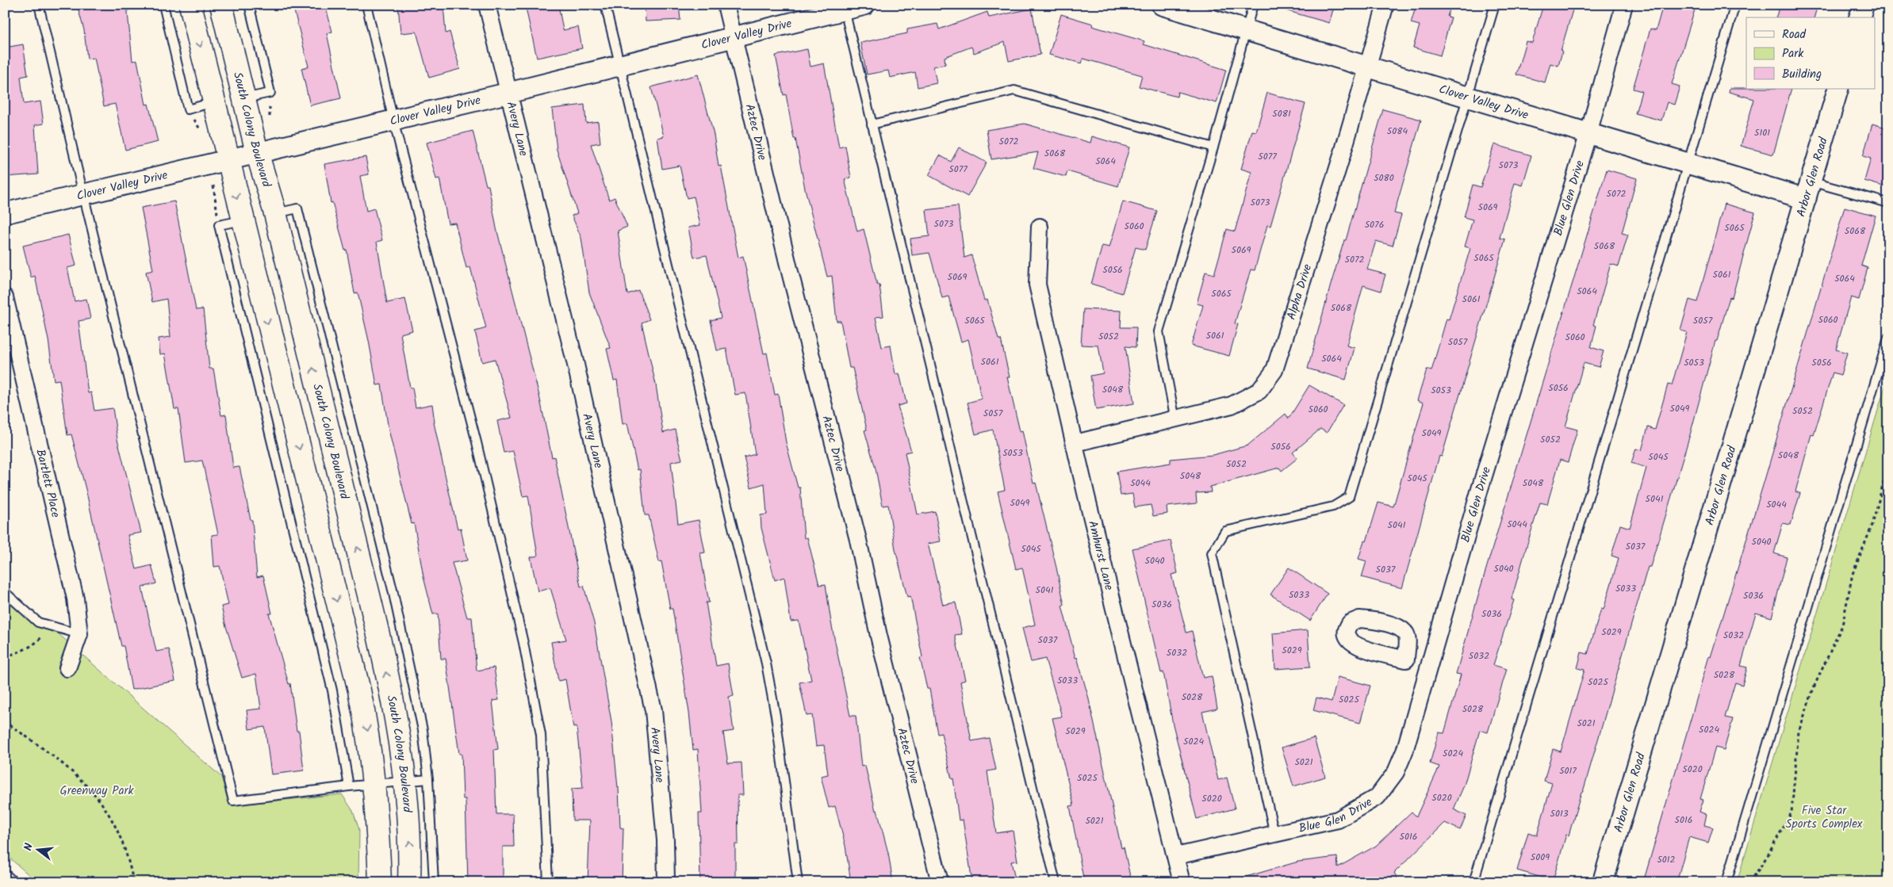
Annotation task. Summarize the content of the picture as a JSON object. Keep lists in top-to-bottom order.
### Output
{
  "streets": {
    "main road": ["South Colony Boulevard"],
    "street": [
      "Clover Valley Drive",
      "Avery Lane",
      "Aztec Drive",
      "Arbor Glen Road",
      "Blue Glen Drive",
      "Alpha Drive",
      "Bartlett Place",
      "Amhurst Lane"
    ]
  },
  "crossings": [
    ["Clover Valley Drive", "Avery Lane"],
    ["Clover Valley Drive", "South Colony Boulevard"],
    ["Clover Valley Drive", "Aztec Drive"],
    ["Clover Valley Drive", "Arbor Glen Road"],
    ["Clover Valley Drive", "Blue Glen Drive"],
    ["Clover Valley Drive", "Alpha Drive"],
    ["Blue Glen Drive", "Amhurst Lane"],
    ["Alpha Drive", "Amhurst Lane"]
  ],
  "parks": ["Greenway Park", "Five Star Sports Complex"],
  "house_numbers": [
    "5081",
    "5084",
    "5101",
    "5072",
    "5068",
    "5077",
    "5064",
    "5073",
    "5077",
    "5080",
    "5072",
    "5073",
    "5069",
    "5073",
    "5076",
    "5060",
    "5065",
    "5068",
    "5068",
    "5069",
    "5065",
    "5072",
    "5056",
    "5061",
    "5069",
    "5064",
    "5064",
    "5065",
    "5061",
    "5068",
    "5060",
    "5065",
    "5057",
    "5061",
    "5052",
    "5060",
    "5057",
    "5064",
    "5061",
    "5053",
    "5056",
    "5056",
    "5048",
    "5053",
    "5049",
    "5060",
    "5052",
    "5057",
    "5049",
    "5052",
    "5056",
    "5053",
    "5048",
    "5045",
    "5052",
    "5048",
    "5045",
    "5044",
    "5048",
    "5041",
    "5049",
    "5044",
    "5044",
    "5041",
    "5040",
    "5037",
    "5045",
    "5040",
    "5040",
    "5037",
    "5033",
    "5041",
    "5033",
    "5036",
    "5036",
    "5036",
    "5029",
    "5032",
    "5037",
    "5029",
    "5032",
    "5032",
    "5028",
    "5033",
    "5025",
    "5028",
    "5025",
    "5028",
    "5021",
    "5024",
    "5029",
    "5024",
    "5024",
    "5021",
    "5020",
    "5017",
    "5025",
    "5020",
    "5020",
    "5013",
    "5016",
    "5021",
    "5016",
    "5009",
    "5012"
  ],
  "legend": ["Road", "Park", "Building"],
  "north": "left"
}
